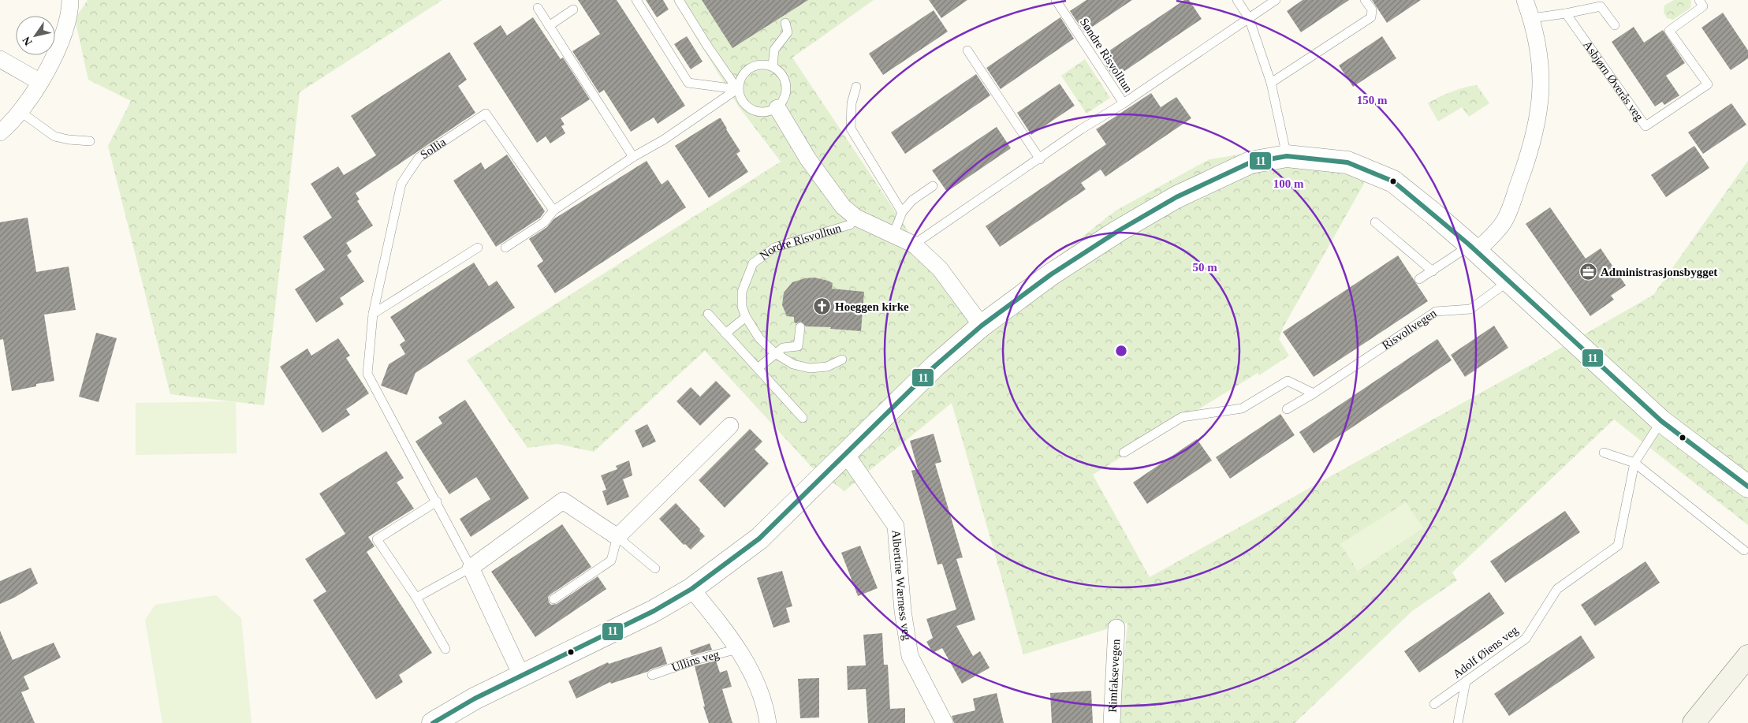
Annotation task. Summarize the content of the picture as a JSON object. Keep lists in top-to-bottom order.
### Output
{
  "streets": {
    "street": [
      "Sollia",
      "Nordre Risvolltun",
      "Albertine Wærness veg",
      "Ullins veg",
      "Rimfaksevegen"
    ],
    "lane": [
      "Søndre Risvolltun",
      "Asbjørn Øverås veg",
      "Risvollvegen",
      "Adolf Øiens veg"
    ]
  },
  "places": {
    "office": ["Administrasjonsbygget"],
    "church": ["Hoeggen kirke"]
  },
  "lines": ["transit line 11"],
  "north": "bottom left",
  "rings": ["150 m", "100 m", "50 m"]
}
